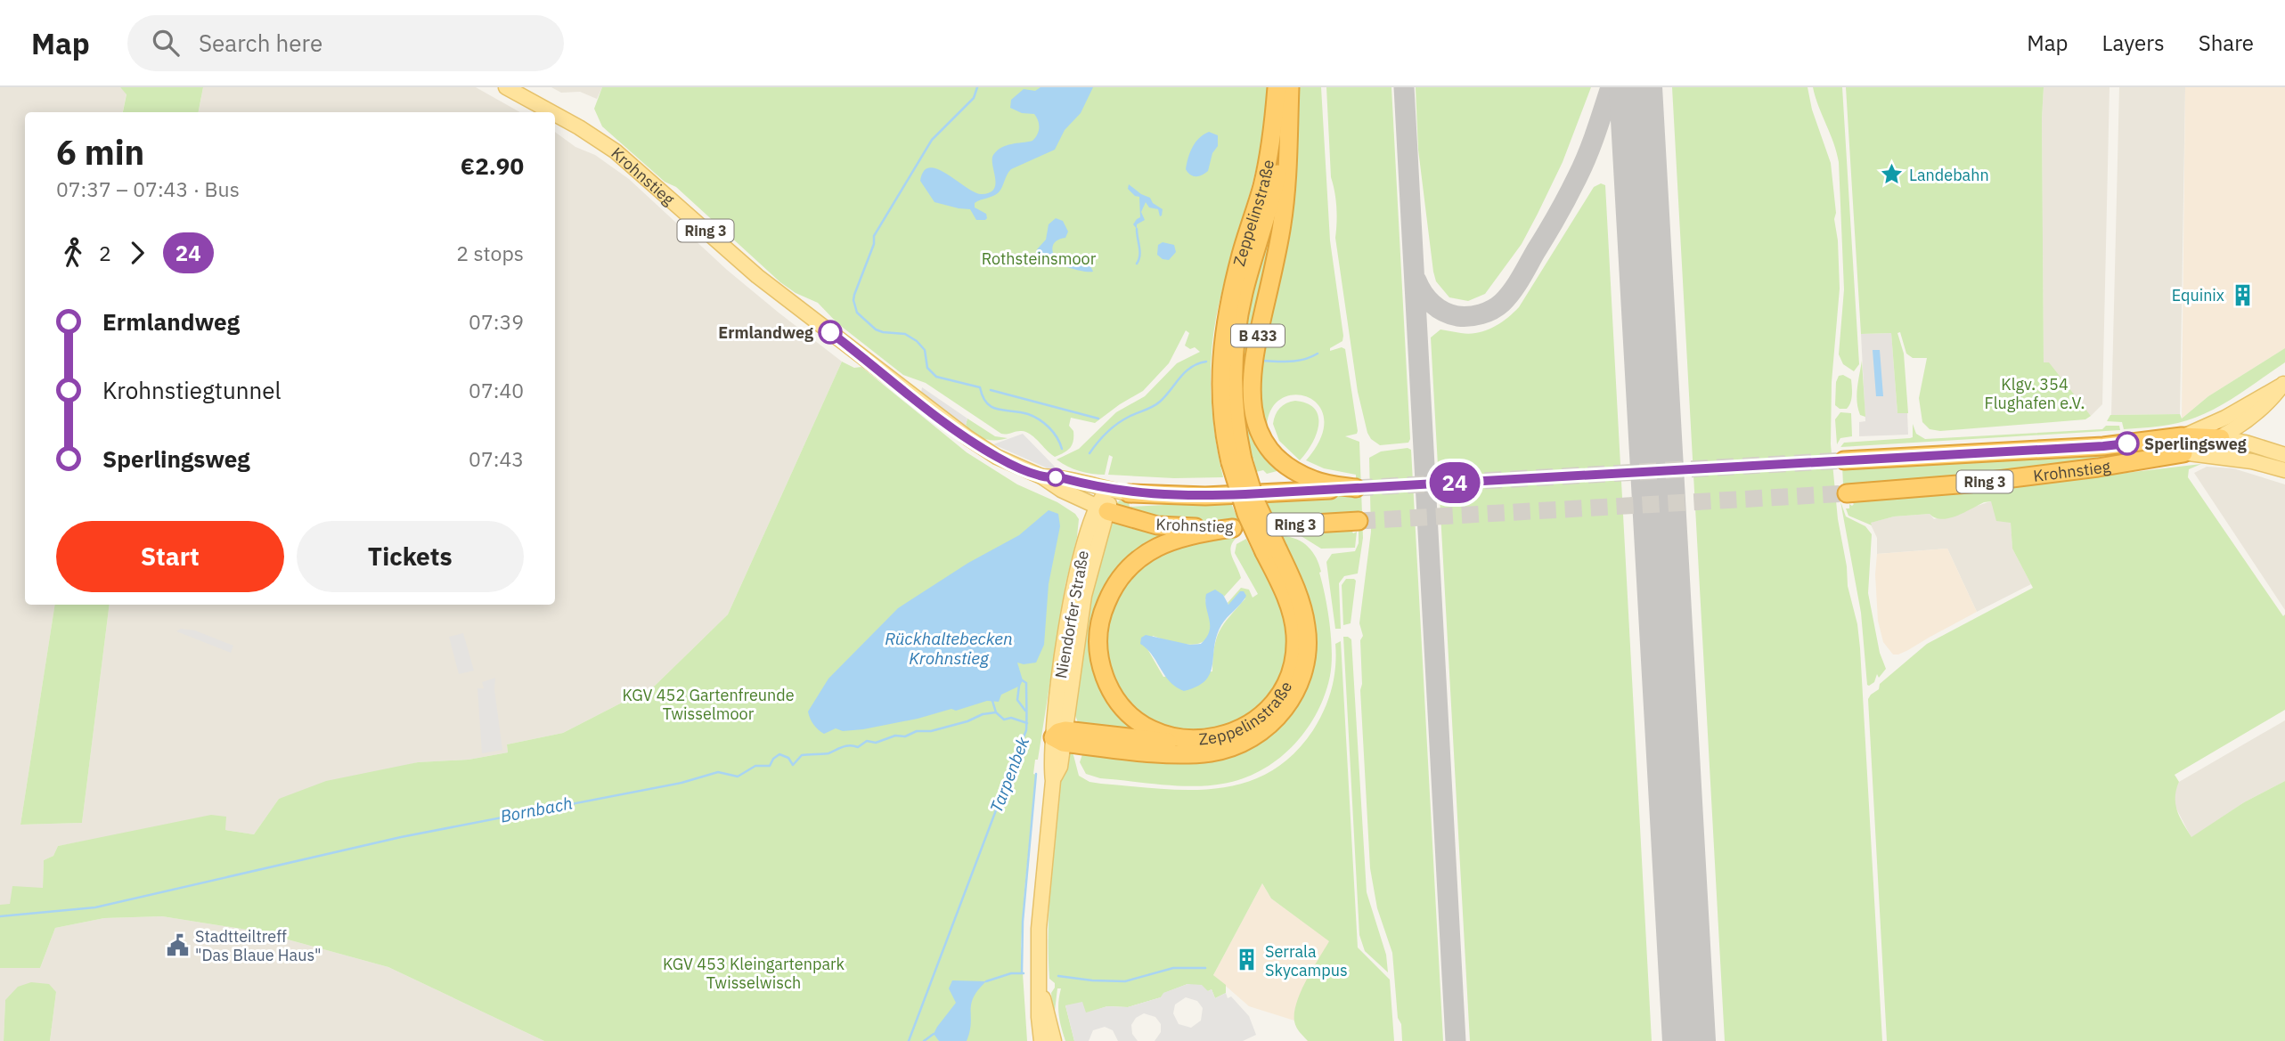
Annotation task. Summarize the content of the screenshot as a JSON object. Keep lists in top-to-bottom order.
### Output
{
  "streets": {
    "highway": [
      "Krohnstieg",
      "Zeppelinstraße",
      "Ring 3",
      "B 433"
    ],
    "main road": ["Niendorfer Straße"]
  },
  "crossings": [
    ["Krohnstieg", "Zeppelinstraße"],
    ["Krohnstieg", "Ring 3"],
    ["Krohnstieg", "B 433"],
    ["Krohnstieg", "Niendorfer Straße"],
    ["Zeppelinstraße", "B 433"],
    ["B 433", "Niendorfer Straße"]
  ],
  "water": ["Rückhaltebecken Krohnstieg", "Tarpenbek", "Bornbach"],
  "parks": [
    "Rothsteinsmoor",
    "Klgv. 354 Flughafen e.V.",
    "KGV 452 Gartenfreunde Twisselmoor",
    "KGV 453 Kleingartenpark Twisselwisch"
  ],
  "places": {
    "place": ["Landebahn"],
    "building": ["Equinix", "Serrala Skycampus"],
    "other": ["Ermlandweg", "Sperlingsweg"],
    "public building": ["Stadtteiltreff \"Das Blaue Haus\""]
  },
  "lines": ["bus line 24"],
  "page": {
    "header": "Map",
    "search": "Search here",
    "nav": ["Map", "Layers", "Share"],
    "on_map": "24",
    "heading": ["6 min", "07:37 – 07:43 · Bus", "€2.90"],
    "legs": ["2", "24", "2 stops"],
    "list": [
      {
        "name": "Ermlandweg",
        "value": "07:39"
      },
      {
        "name": "Krohnstiegtunnel",
        "value": "07:40"
      },
      {
        "name": "Sperlingsweg",
        "value": "07:43"
      }
    ],
    "buttons": ["Start", "Tickets"]
  }
}
